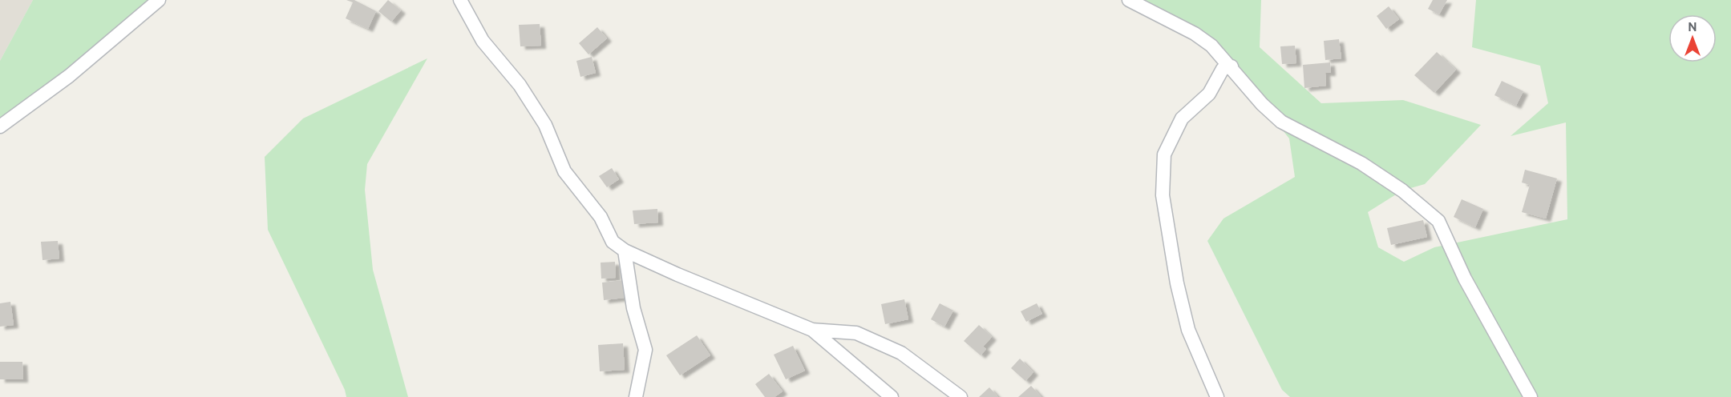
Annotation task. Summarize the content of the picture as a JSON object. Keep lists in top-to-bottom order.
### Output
{
  "north": "top"
}
